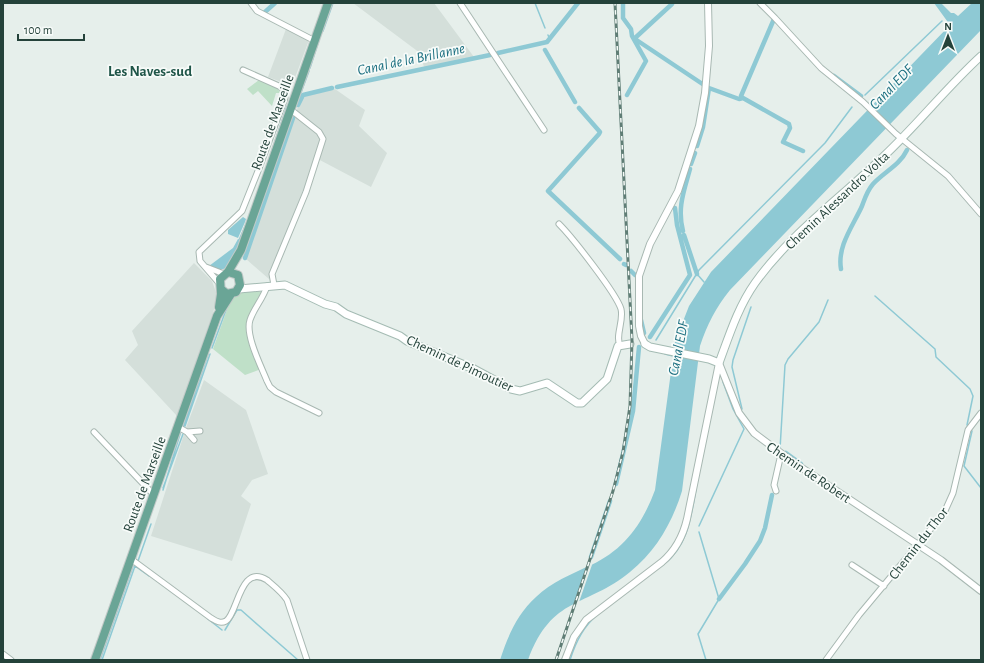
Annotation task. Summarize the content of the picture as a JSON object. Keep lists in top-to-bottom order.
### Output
{
  "streets": {
    "main road": ["Route de Marseille", "Chemin Alessandro Volta", "Chemin de Pimoutier"],
    "street": ["Chemin de Robert", "Chemin du Thor"]
  },
  "crossings": [
    ["Route de Marseille", "Chemin de Pimoutier"],
    ["Chemin Alessandro Volta", "Chemin de Robert"],
    ["Chemin de Robert", "Chemin du Thor"]
  ],
  "districts": ["Les Naves-sud"],
  "water": ["Canal de la Brillanne", "Canal EDF"],
  "scale_bar": "100 m",
  "north": "top"
}
